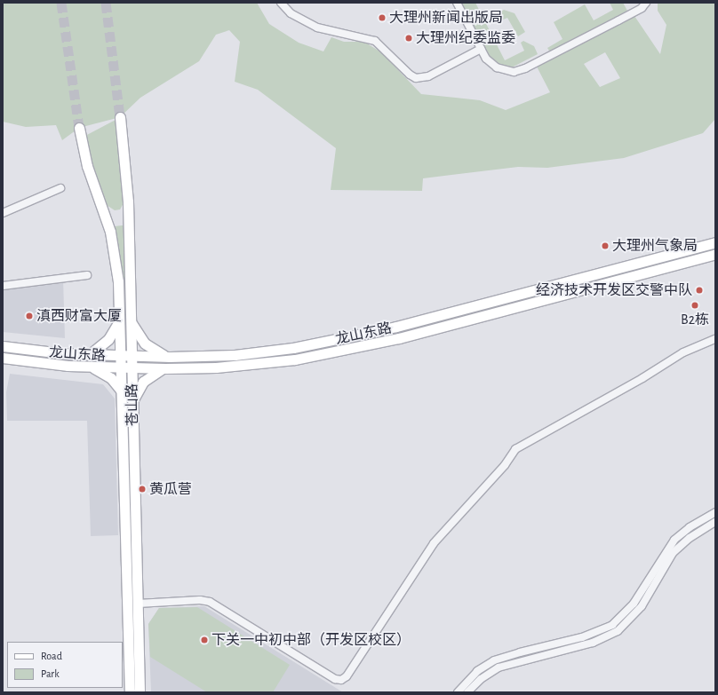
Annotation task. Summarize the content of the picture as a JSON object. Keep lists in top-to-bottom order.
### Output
{
  "streets": {
    "main road": ["龙山东路", "苍山路"]
  },
  "crossings": [
    ["龙山东路", "苍山路"]
  ],
  "places": [
    "大理州新闻出版局",
    "大理州纪委监委",
    "大理州气象局",
    "经济技术开发区交警中队",
    "B2栋",
    "滇西财富大厦",
    "黄瓜营",
    "下关一中初中部（开发区校区）"
  ],
  "legend": ["Road", "Park"]
}
